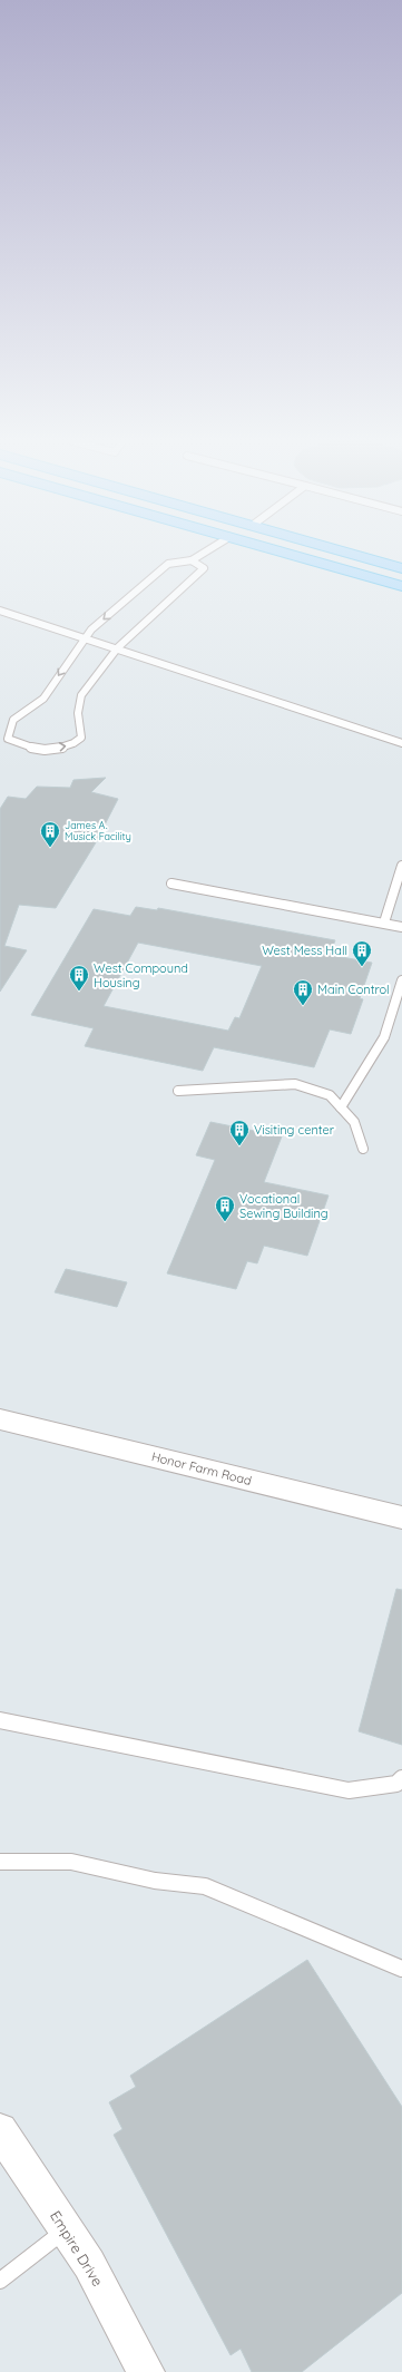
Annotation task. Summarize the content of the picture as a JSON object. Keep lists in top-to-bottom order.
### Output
{
  "streets": {
    "street": ["Honor Farm Road", "Empire Drive"]
  },
  "places": {
    "building": [
      "James A. Musick Facility",
      "West Mess Hall",
      "West Compound Housing",
      "Main Control",
      "Visiting center",
      "Vocational Sewing Building"
    ]
  }
}
